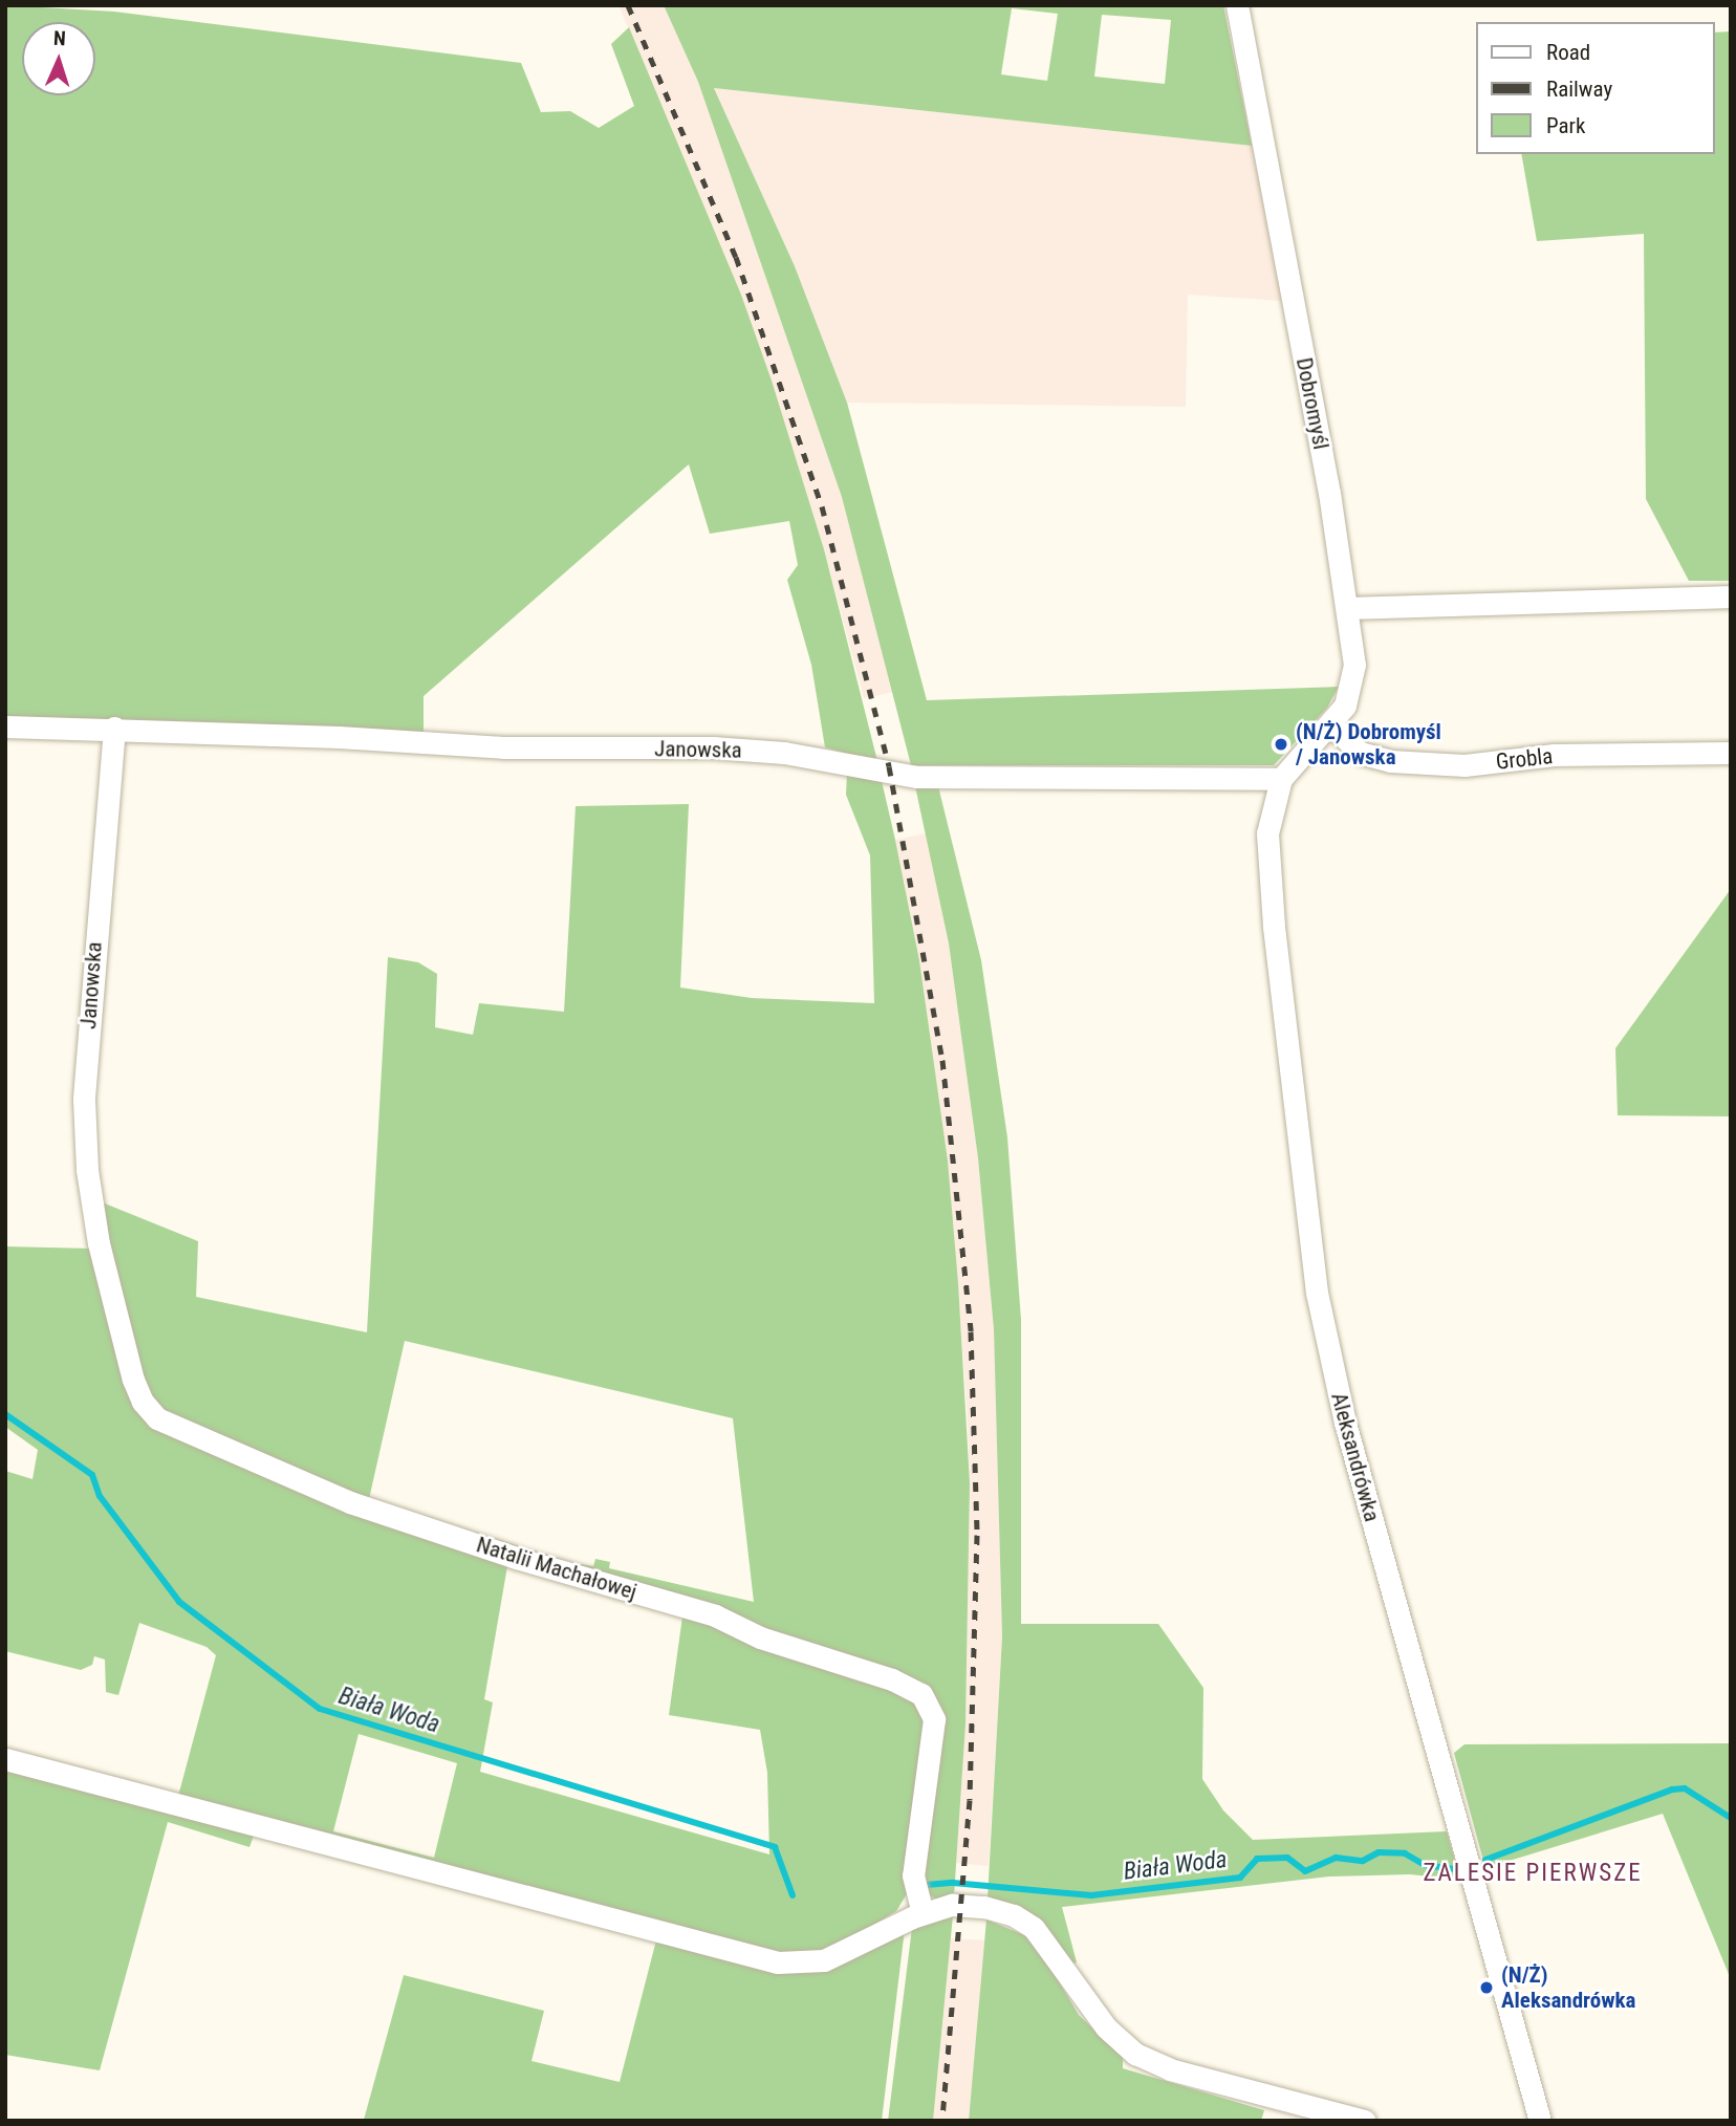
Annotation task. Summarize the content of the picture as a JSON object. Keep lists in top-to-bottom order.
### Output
{
  "streets": {
    "street": [
      "Dobromyśl",
      "Janowska",
      "Grobla",
      "Aleksandrówka",
      "Natalii Machałowej"
    ]
  },
  "crossings": [
    ["Dobromyśl", "Janowska"],
    ["Dobromyśl", "Grobla"],
    ["Dobromyśl", "Aleksandrówka"],
    ["Janowska", "Aleksandrówka"],
    ["Janowska", "Natalii Machałowej"]
  ],
  "districts": ["ZALESIE PIERWSZE"],
  "water": ["Biała Woda"],
  "places": ["(N/Ż) Dobromyśl / Janowska", "(N/Ż) Aleksandrówka"],
  "legend": ["Road", "Railway", "Park"],
  "north": "top"
}
